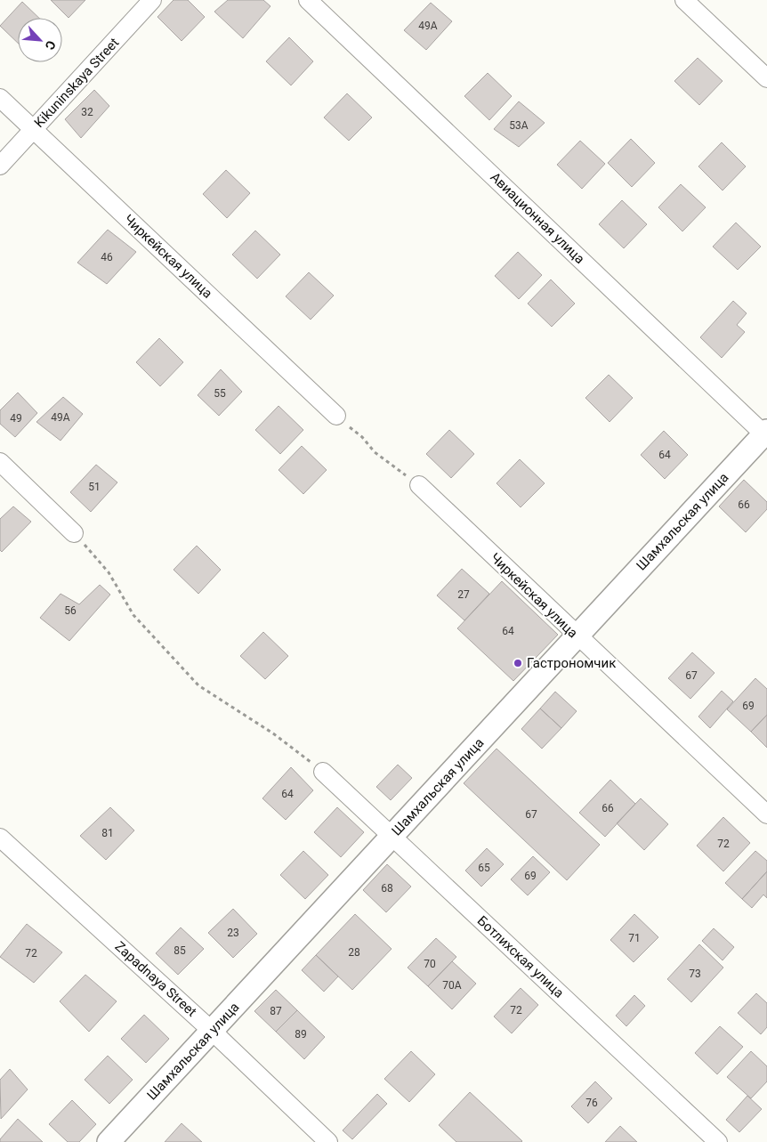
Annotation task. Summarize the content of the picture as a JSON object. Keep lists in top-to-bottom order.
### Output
{
  "streets": {
    "street": [
      "Kikuninskaya Street",
      "Авиационная улица",
      "Чиркейская улица",
      "Шамхальская улица",
      "Ботлихская улица",
      "Zapadnaya Street"
    ]
  },
  "crossings": [
    ["Kikuninskaya Street", "Чиркейская улица"],
    ["Авиационная улица", "Шамхальская улица"],
    ["Чиркейская улица", "Шамхальская улица"],
    ["Шамхальская улица", "Ботлихская улица"],
    ["Шамхальская улица", "Zapadnaya Street"]
  ],
  "places": ["Гастрономчик"],
  "house_numbers": [
    "49А",
    "32",
    "53А",
    "46",
    "55",
    "49А",
    "49",
    "64",
    "51",
    "66",
    "27",
    "56",
    "64",
    "67",
    "69",
    "64",
    "66",
    "67",
    "81",
    "72",
    "65",
    "69",
    "68",
    "23",
    "71",
    "85",
    "28",
    "72",
    "70",
    "73",
    "70А",
    "72",
    "87",
    "89",
    "76"
  ],
  "north": "bottom right"
}
